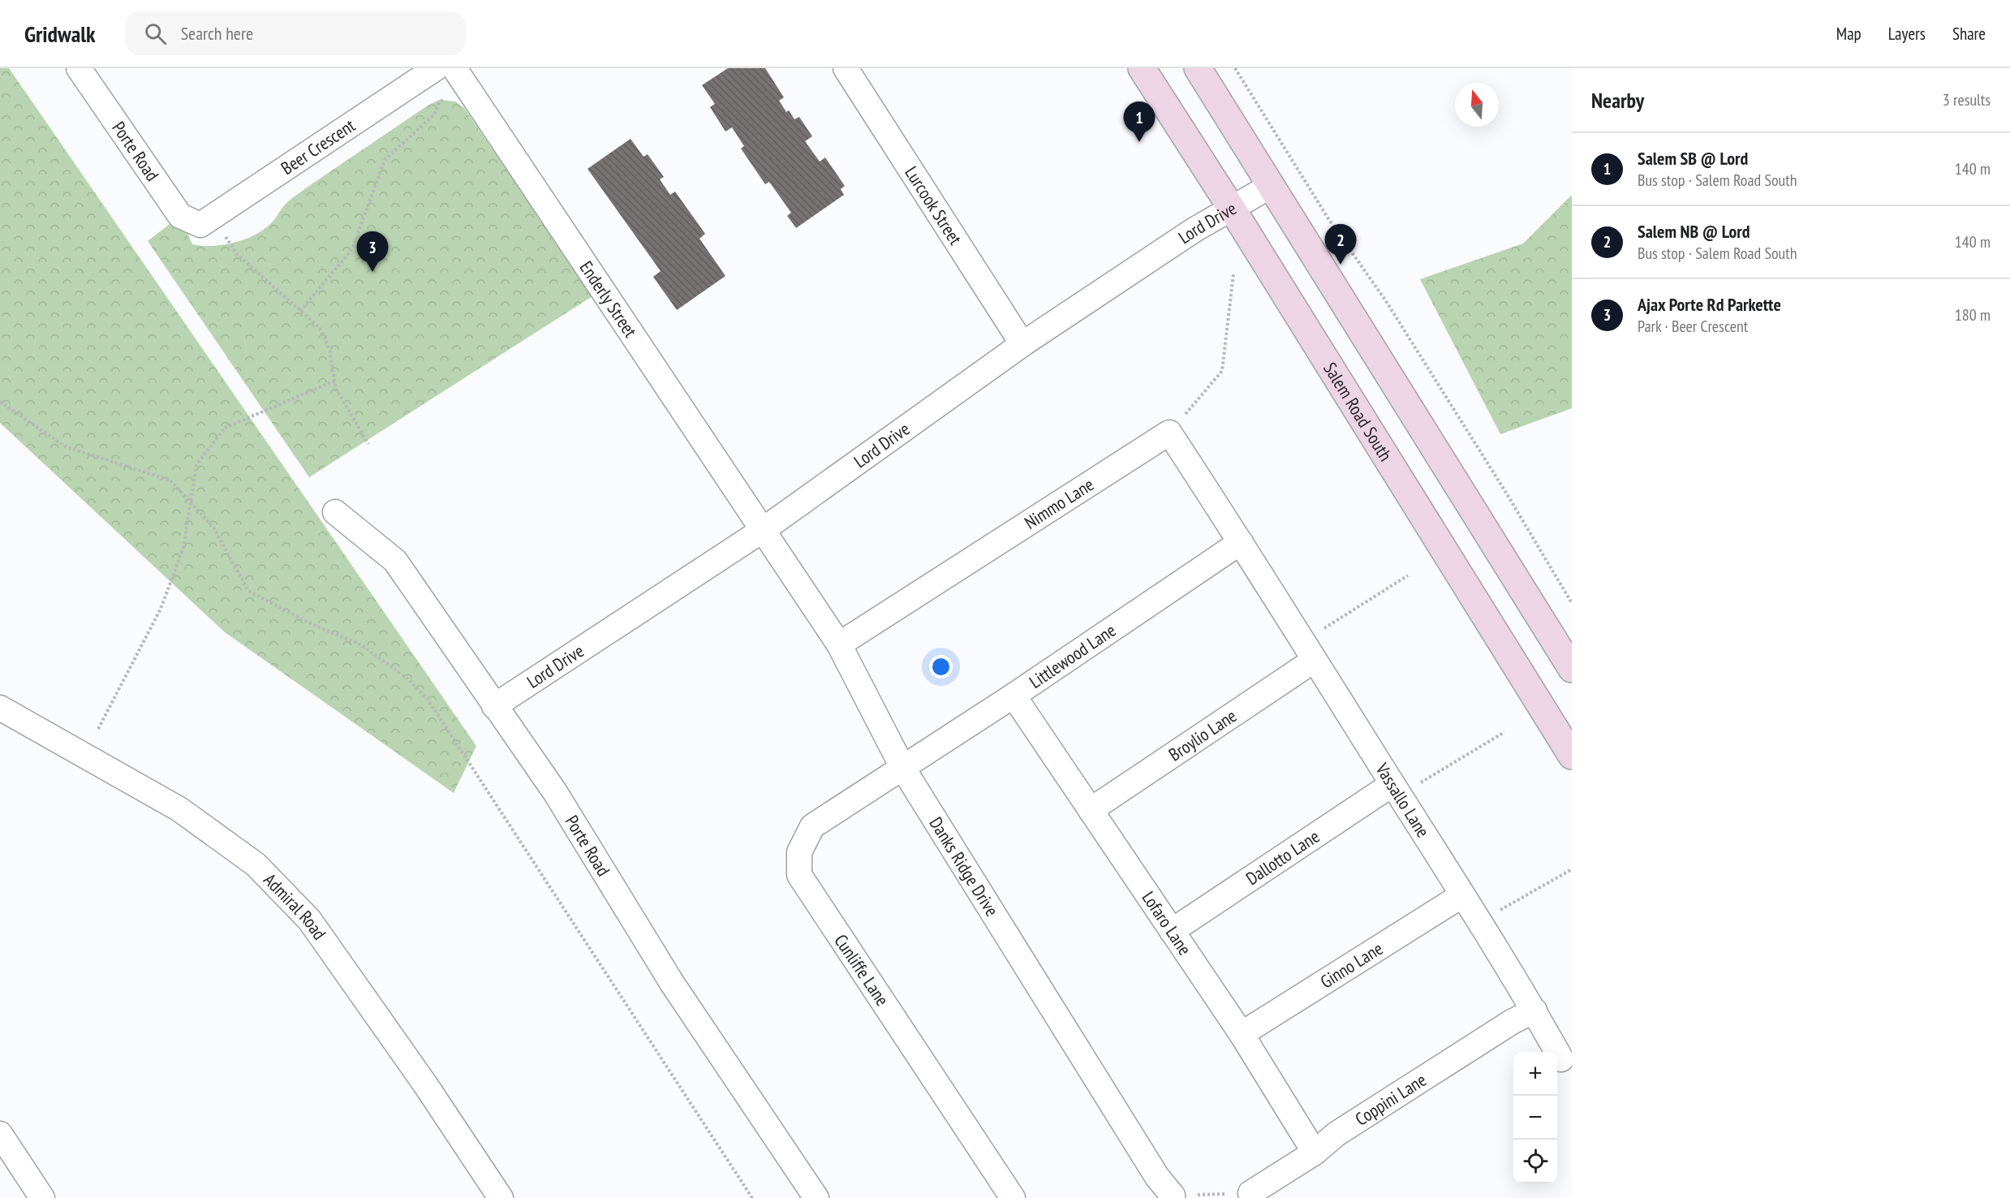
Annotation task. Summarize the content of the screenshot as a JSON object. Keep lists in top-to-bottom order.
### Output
{
  "streets": {
    "main road": ["Salem Road South"],
    "street": [
      "Beer Crescent",
      "Porte Road",
      "Lurcook Street",
      "Lord Drive",
      "Enderly Street",
      "Nimmo Lane",
      "Littlewood Lane",
      "Broylio Lane",
      "Vassallo Lane",
      "Dallotto Lane",
      "Danks Ridge Drive",
      "Admiral Road",
      "Lofaro Lane",
      "Ginno Lane",
      "Cunliffe Lane",
      "Coppini Lane"
    ]
  },
  "crossings": [
    ["Beer Crescent", "Porte Road"],
    ["Porte Road", "Lord Drive"],
    ["Lurcook Street", "Lord Drive"],
    ["Lord Drive", "Enderly Street"],
    ["Lord Drive", "Salem Road South"],
    ["Lord Drive", "Danks Ridge Drive"],
    ["Enderly Street", "Danks Ridge Drive"],
    ["Nimmo Lane", "Danks Ridge Drive"],
    ["Littlewood Lane", "Vassallo Lane"],
    ["Littlewood Lane", "Danks Ridge Drive"],
    ["Littlewood Lane", "Lofaro Lane"],
    ["Littlewood Lane", "Cunliffe Lane"],
    ["Broylio Lane", "Vassallo Lane"],
    ["Broylio Lane", "Lofaro Lane"],
    ["Vassallo Lane", "Dallotto Lane"],
    ["Vassallo Lane", "Ginno Lane"],
    ["Vassallo Lane", "Coppini Lane"],
    ["Dallotto Lane", "Lofaro Lane"],
    ["Danks Ridge Drive", "Cunliffe Lane"],
    ["Lofaro Lane", "Ginno Lane"],
    ["Lofaro Lane", "Coppini Lane"]
  ],
  "north": "top",
  "page": {
    "header": "Gridwalk",
    "search": "Search here",
    "nav": ["Map", "Layers", "Share"],
    "heading": ["Nearby", "3 results"],
    "pins": ["1", "2", "3"],
    "list": [
      {
        "mark": "1",
        "name": "Salem SB @ Lord",
        "note": "Bus stop · Salem Road South",
        "value": "140 m"
      },
      {
        "mark": "2",
        "name": "Salem NB @ Lord",
        "note": "Bus stop · Salem Road South",
        "value": "140 m"
      },
      {
        "mark": "3",
        "name": "Ajax Porte Rd Parkette",
        "note": "Park · Beer Crescent",
        "value": "180 m"
      }
    ],
    "map_buttons": ["+", "−"]
  }
}
